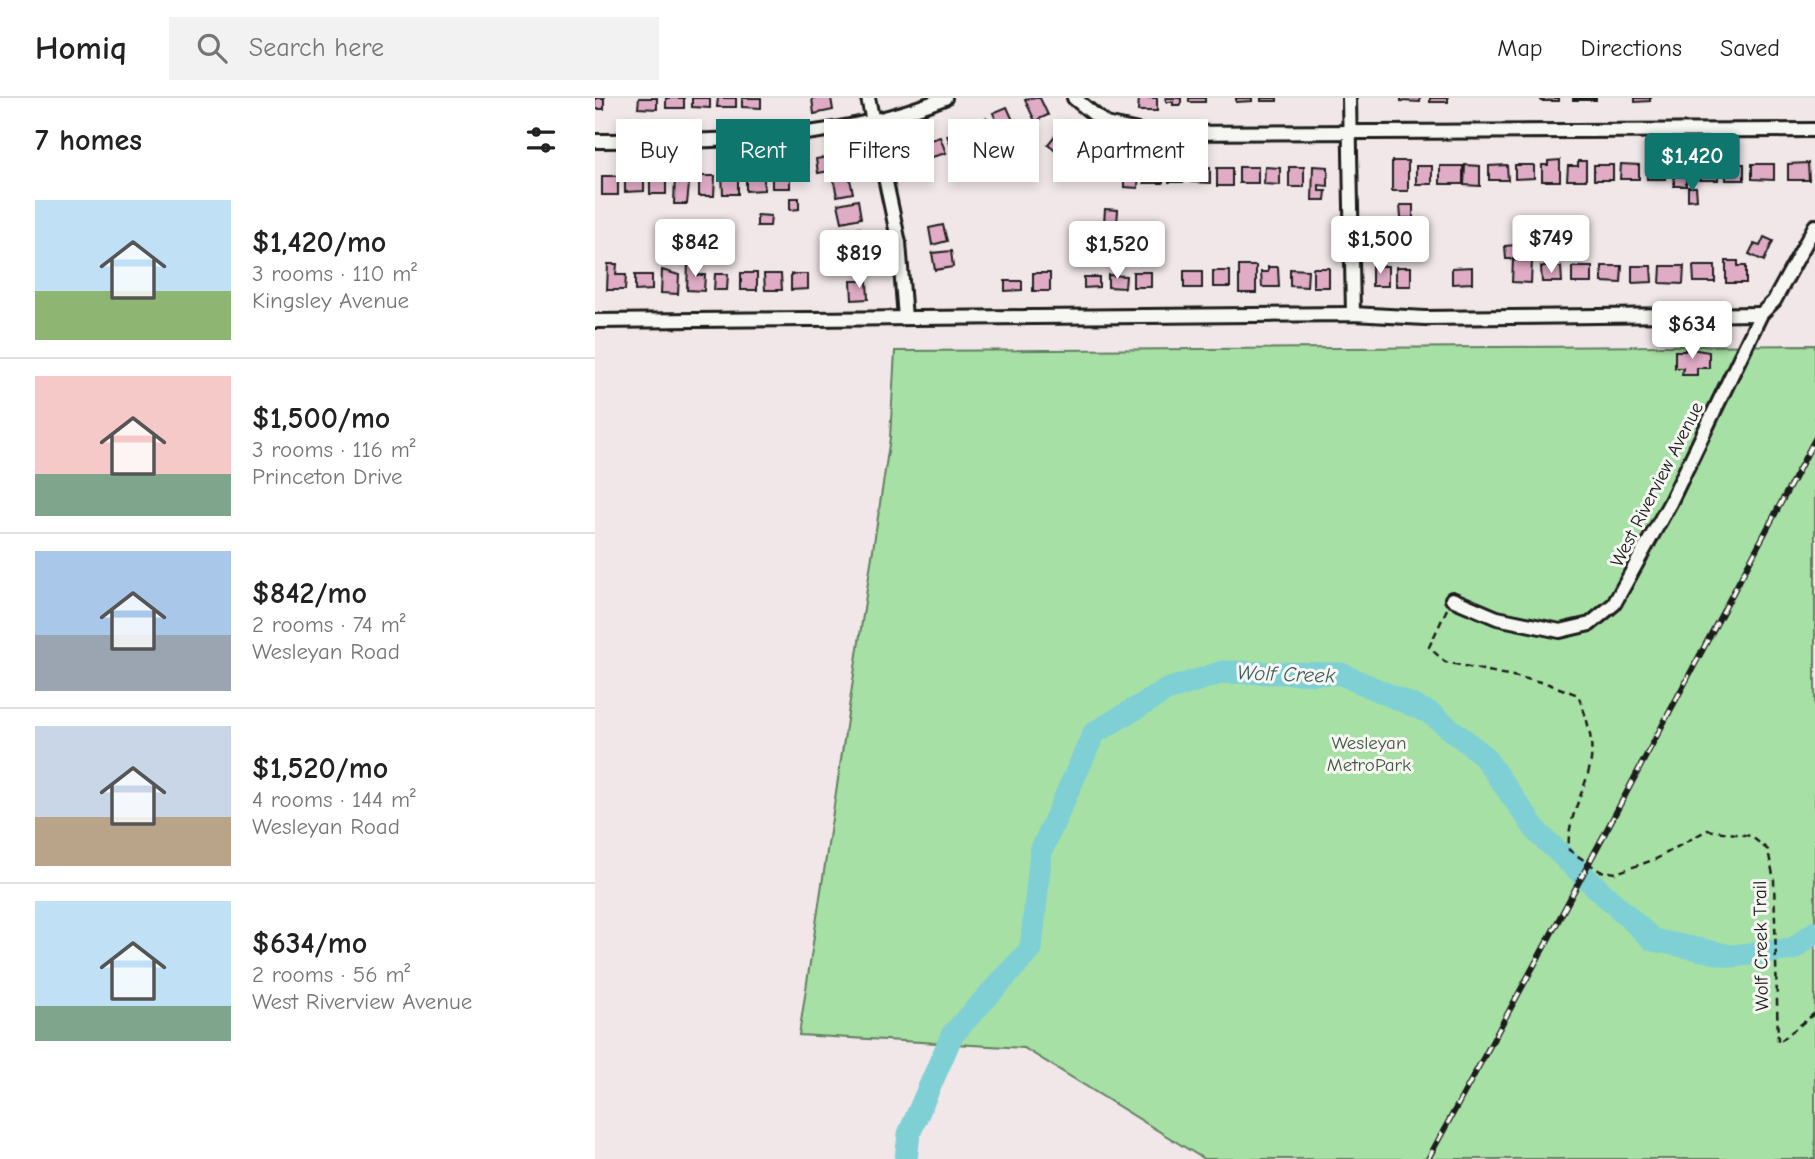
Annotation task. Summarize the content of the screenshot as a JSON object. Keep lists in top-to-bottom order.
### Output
{
  "streets": {
    "street": ["West Riverview Avenue"],
    "path": ["Wolf Creek Trail"]
  },
  "crossings": [
    ["West Riverview Avenue", "Wolf Creek Trail"]
  ],
  "water": ["Wolf Creek"],
  "parks": ["Wesleyan MetroPark"],
  "page": {
    "header": "Homiq",
    "search": "Search here",
    "nav": ["Map", "Directions", "Saved"],
    "heading": "7 homes",
    "chip": [
      "Buy",
      "Rent",
      "Filters",
      "New",
      "Apartment"
    ],
    "price": [
      "$1,420",
      "$749",
      "$1,500",
      "$842",
      "$1,520",
      "$819",
      "$634"
    ],
    "list": [
      {
        "name": "$1,420/mo",
        "note": "3 rooms · 110 m² · Kingsley Avenue"
      },
      {
        "name": "$1,500/mo",
        "note": "3 rooms · 116 m² · Princeton Drive"
      },
      {
        "name": "$842/mo",
        "note": "2 rooms · 74 m² · Wesleyan Road"
      },
      {
        "name": "$1,520/mo",
        "note": "4 rooms · 144 m² · Wesleyan Road"
      },
      {
        "name": "$634/mo",
        "note": "2 rooms · 56 m² · West Riverview Avenue"
      }
    ]
  }
}
